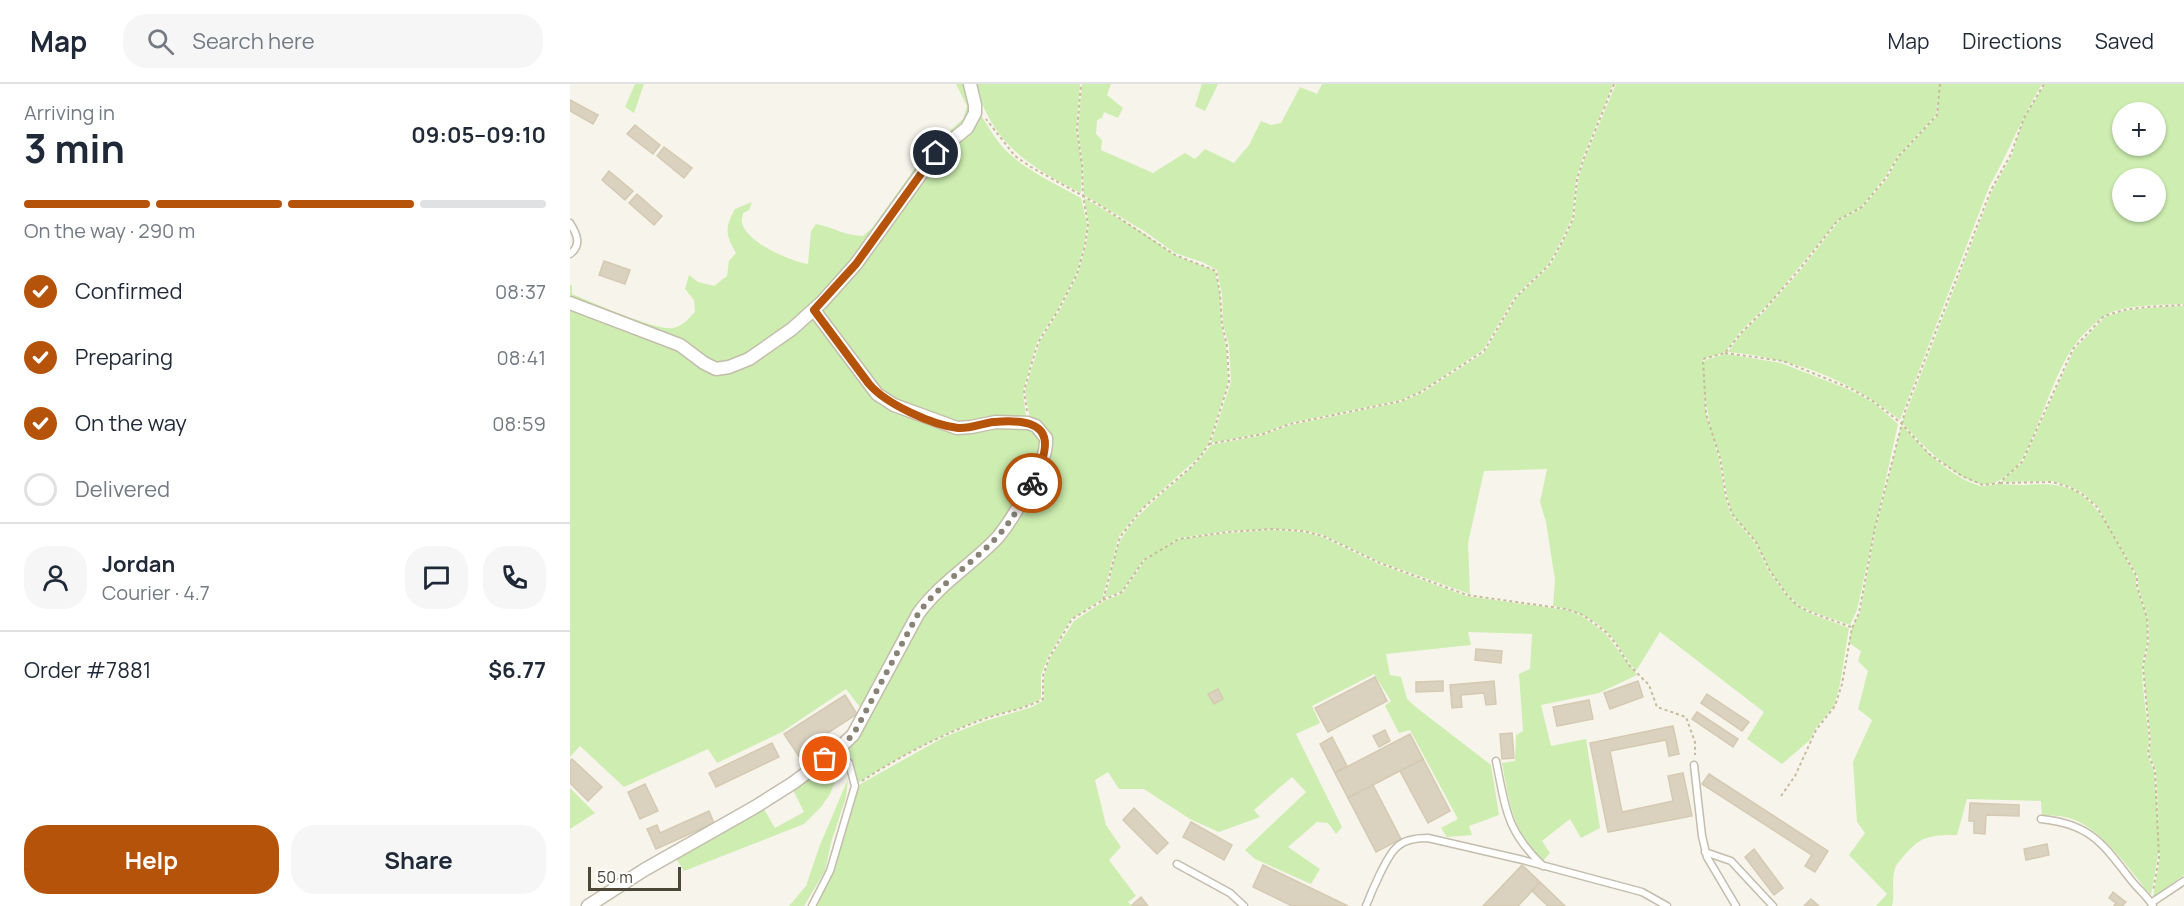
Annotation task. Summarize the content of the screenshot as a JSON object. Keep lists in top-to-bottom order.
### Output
{
  "scale_bar": "50 m",
  "page": {
    "header": "Map",
    "search": "Search here",
    "nav": ["Map", "Directions", "Saved"],
    "heading": ["3 min", "Arriving in", "09:05–09:10"],
    "panel": [
      "Jordan",
      "Courier · 4.7",
      "Order #7881",
      "$6.77"
    ],
    "map_buttons": ["+", "−"],
    "bar": "On the way · 290 m",
    "list": [
      ["Confirmed", "08:37"],
      ["Preparing", "08:41"],
      ["On the way", "08:59"],
      "Delivered"
    ],
    "buttons": ["Help", "Share"],
    "scale": "50 m"
  }
}
